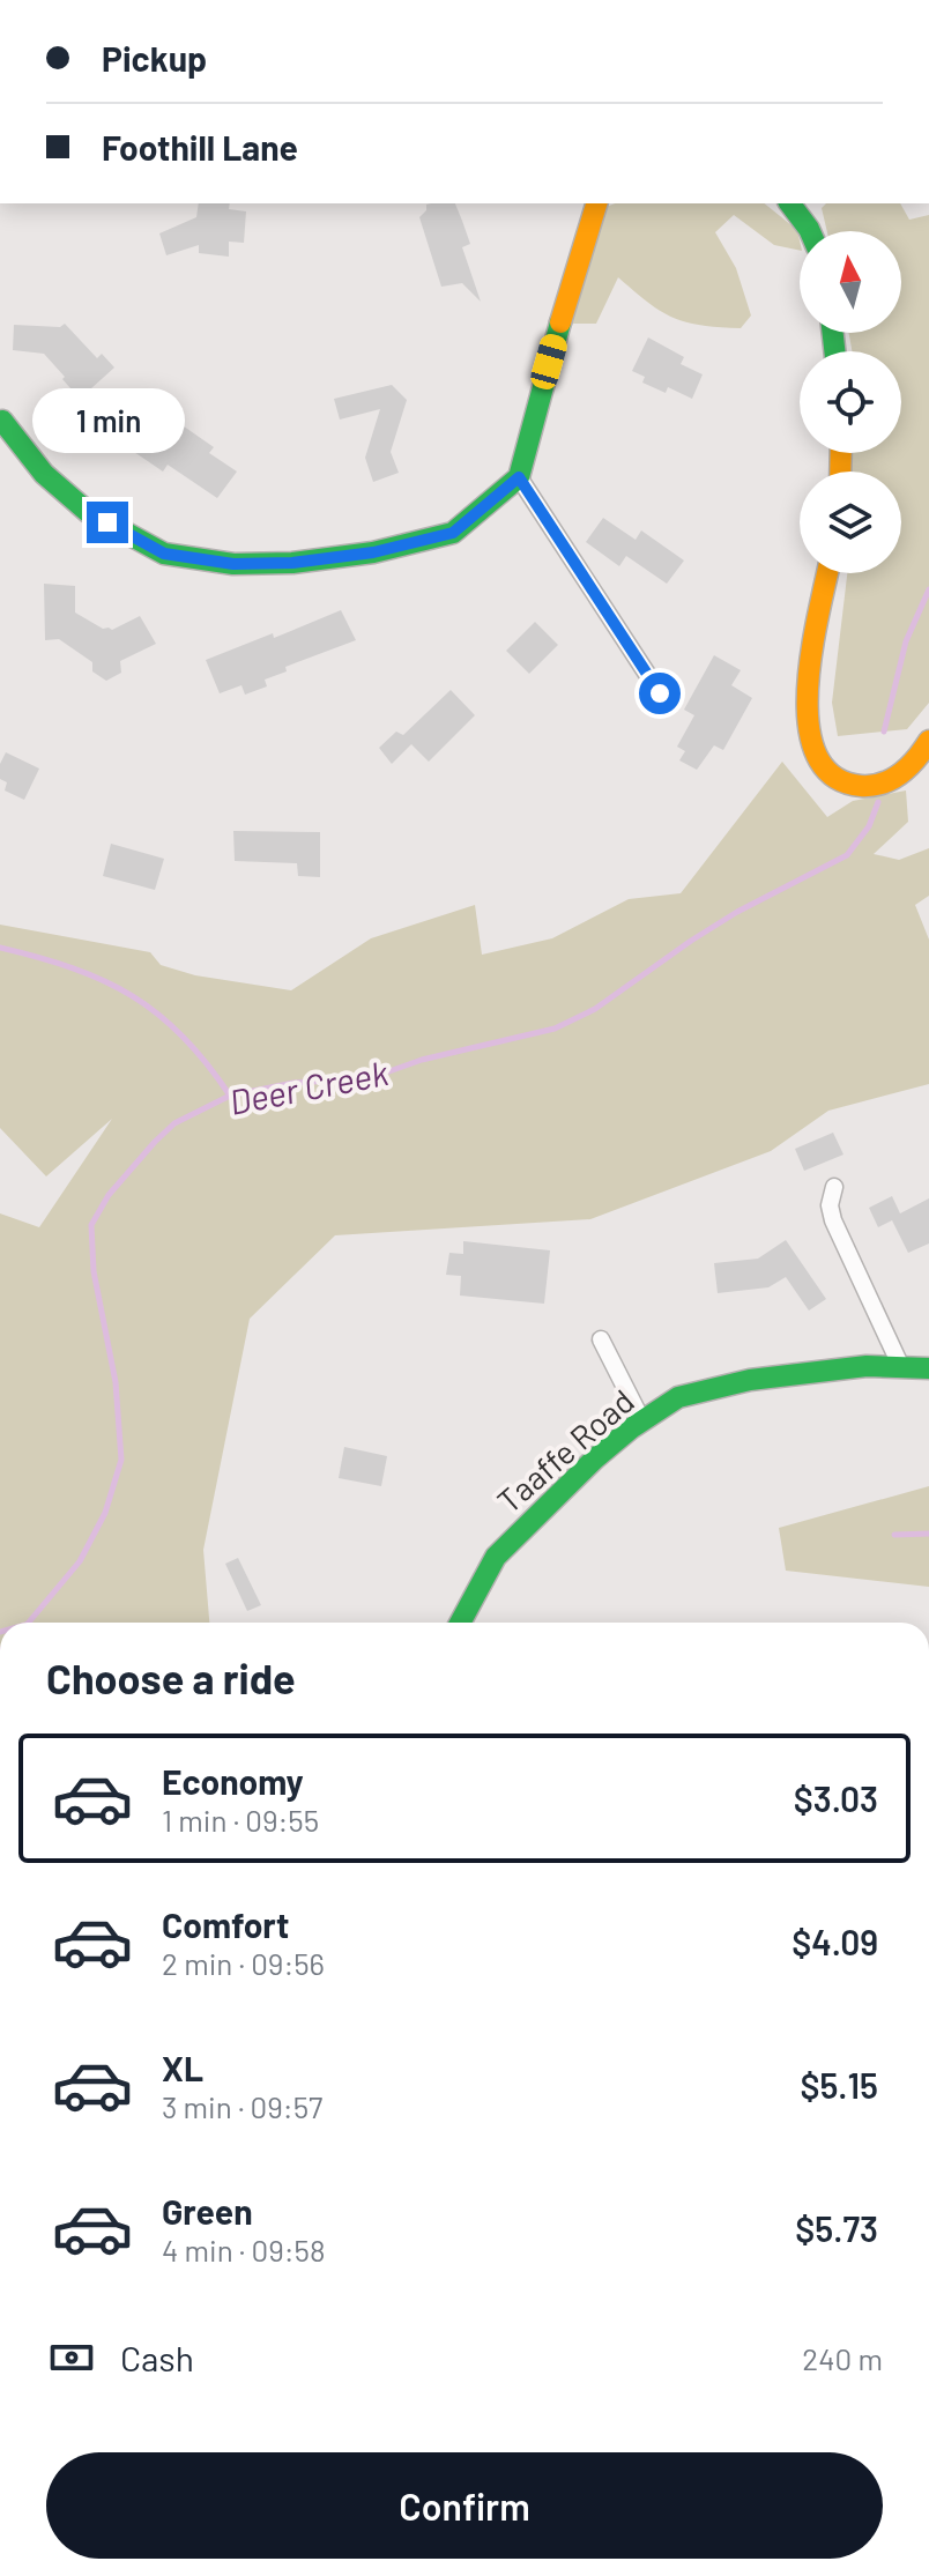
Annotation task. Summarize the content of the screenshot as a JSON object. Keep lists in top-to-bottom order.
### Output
{
  "streets": {
    "street": ["Taaffe Road"]
  },
  "water": ["Deer Creek"],
  "north": "top",
  "page": {
    "banner": ["Pickup", "Foothill Lane"],
    "bubble": "1 min",
    "heading": "Choose a ride",
    "list": [
      {
        "name": "Economy",
        "note": "1 min · 09:55",
        "value": "$3.03"
      },
      {
        "name": "Comfort",
        "note": "2 min · 09:56",
        "value": "$4.09"
      },
      {
        "name": "XL",
        "note": "3 min · 09:57",
        "value": "$5.15"
      },
      {
        "name": "Green",
        "note": "4 min · 09:58",
        "value": "$5.73"
      }
    ],
    "pay": ["Cash", "240 m"],
    "buttons": "Confirm"
  }
}
